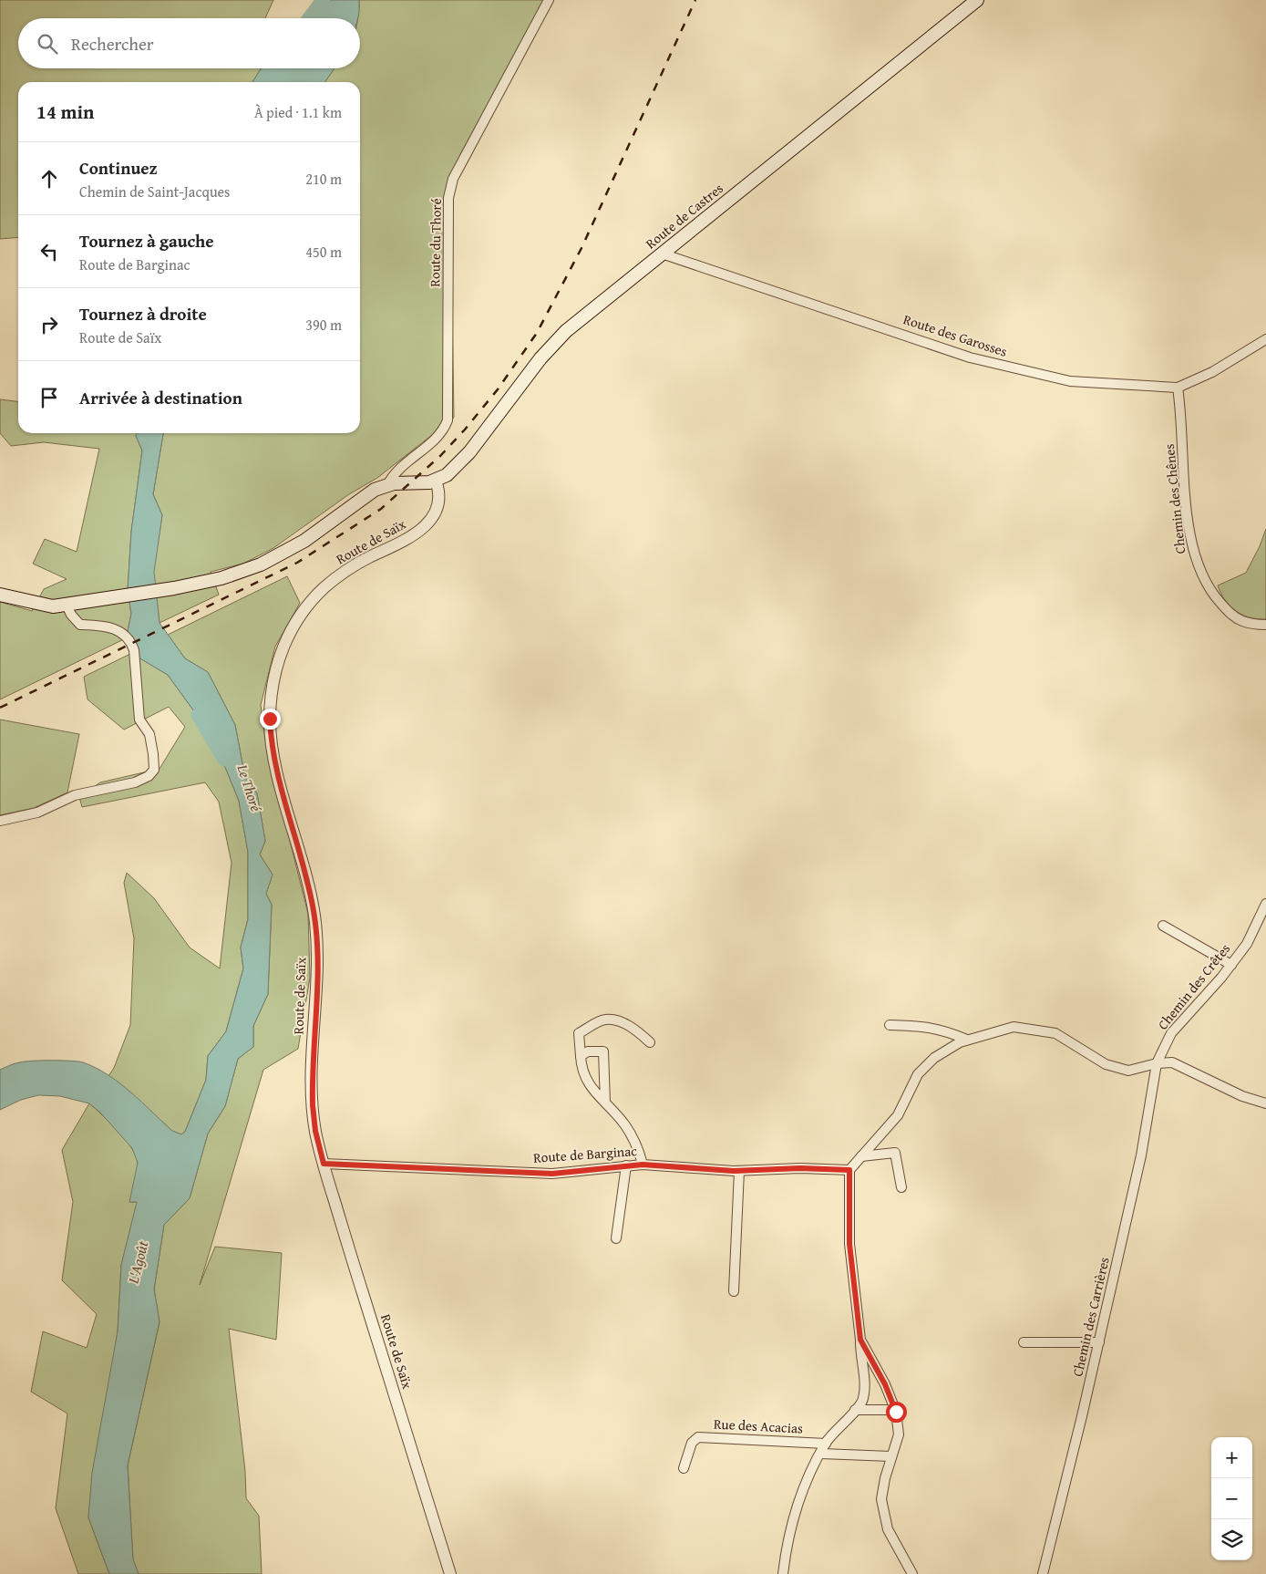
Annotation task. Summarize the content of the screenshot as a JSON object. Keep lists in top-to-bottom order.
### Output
{
  "streets": {
    "main road": ["Route de Castres"],
    "street": [
      "Route du Thoré",
      "Route des Garosses",
      "Chemin des Chênes",
      "Route de Saïx",
      "Chemin des Crêtes",
      "Route de Barginac",
      "Chemin des Carrières",
      "Rue des Acacias"
    ]
  },
  "crossings": [
    ["Route de Castres", "Route des Garosses"],
    ["Route de Castres", "Route de Saïx"],
    ["Route des Garosses", "Chemin des Chênes"],
    ["Route de Saïx", "Route de Barginac"],
    ["Chemin des Crêtes", "Chemin des Carrières"]
  ],
  "water": ["Le Thoré", "L'Agoût"],
  "page": {
    "search": "Rechercher",
    "heading": ["14 min", "À pied · 1.1 km"],
    "list": [
      ["Continuez", "Chemin de Saint-Jacques", "210 m"],
      ["Tournez à gauche", "Route de Barginac", "450 m"],
      ["Tournez à droite", "Route de Saïx", "390 m"],
      "Arrivée à destination"
    ],
    "map_buttons": ["+", "−"]
  }
}
